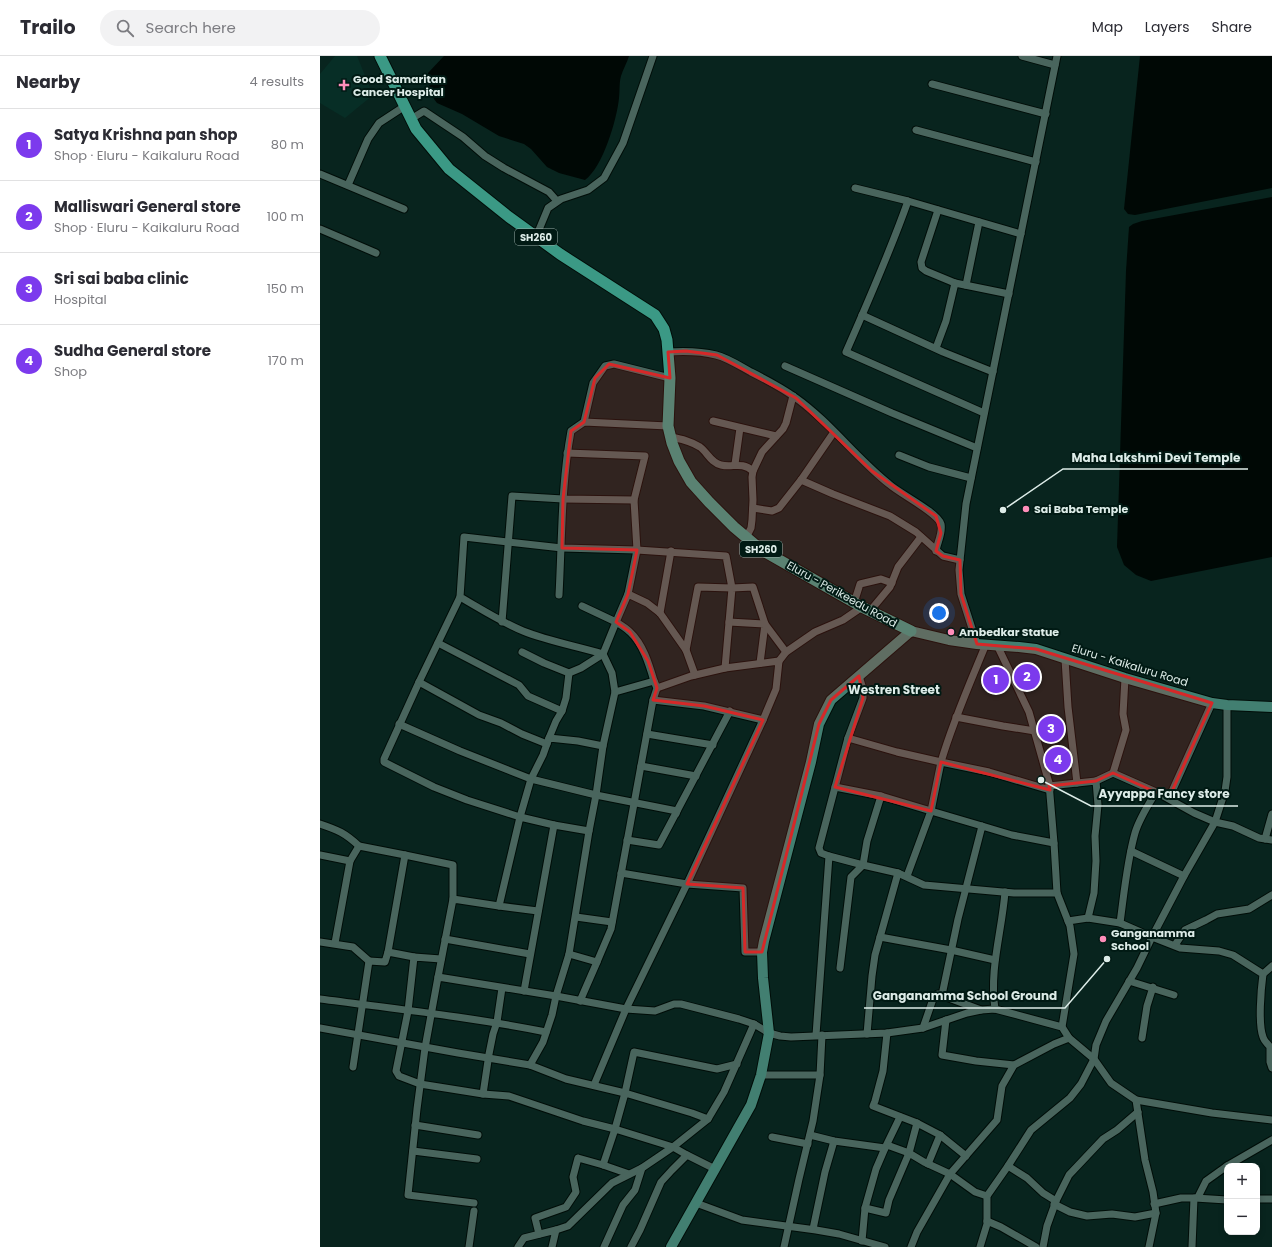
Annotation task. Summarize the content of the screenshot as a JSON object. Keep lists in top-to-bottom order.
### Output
{
  "streets": {
    "main road": ["SH260", "Eluru - Perikeedu Road", "Eluru - Kaikaluru Road"]
  },
  "crossings": [
    ["Eluru - Perikeedu Road", "Eluru - Kaikaluru Road"]
  ],
  "districts": ["Westren Street"],
  "places": {
    "health": ["Good Samaritan Cancer Hospital"],
    "other": [
      "Sai Baba Temple",
      "Maha Lakshmi Devi Temple",
      "Ambedkar Statue",
      "Ayyappa Fancy store",
      "Ganganamma School",
      "Ganganamma School Ground"
    ]
  },
  "page": {
    "header": "Trailo",
    "search": "Search here",
    "nav": ["Map", "Layers", "Share"],
    "heading": ["Nearby", "4 results"],
    "list": [
      {
        "mark": "1",
        "name": "Satya Krishna pan shop",
        "note": "Shop · Eluru - Kaikaluru Road",
        "value": "80 m"
      },
      {
        "mark": "2",
        "name": "Malliswari General store",
        "note": "Shop · Eluru - Kaikaluru Road",
        "value": "100 m"
      },
      {
        "mark": "3",
        "name": "Sri sai baba clinic",
        "note": "Hospital",
        "value": "150 m"
      },
      {
        "mark": "4",
        "name": "Sudha General store",
        "note": "Shop",
        "value": "170 m"
      }
    ],
    "pins": [
      "2",
      "1",
      "3",
      "4"
    ],
    "map_buttons": ["+", "−"]
  }
}
